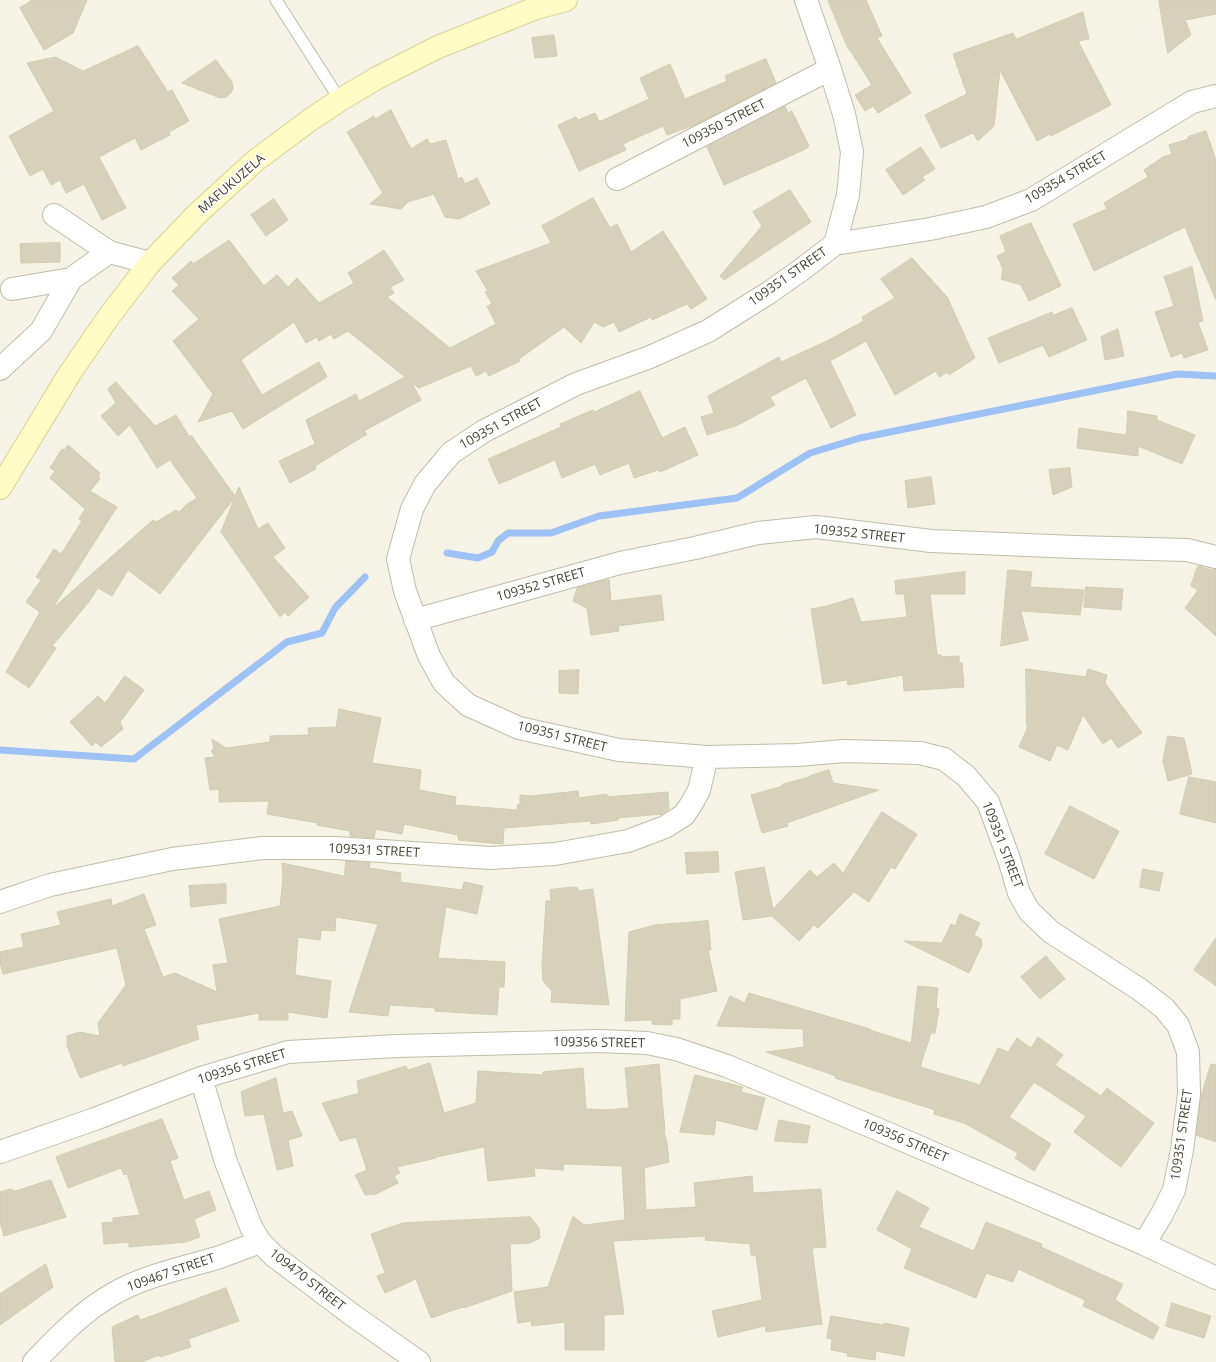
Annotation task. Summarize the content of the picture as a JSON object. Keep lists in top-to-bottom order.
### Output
{
  "streets": {
    "main road": ["MAFUKUZELA"],
    "street": [
      "109350 STREET",
      "109354 STREET",
      "109351 STREET",
      "109352 STREET",
      "109531 STREET",
      "109356 STREET",
      "109467 STREET",
      "109470 STREET"
    ]
  },
  "crossings": [
    ["109350 STREET", "109351 STREET"],
    ["109354 STREET", "109351 STREET"],
    ["109351 STREET", "109352 STREET"],
    ["109351 STREET", "109531 STREET"],
    ["109351 STREET", "109356 STREET"],
    ["109356 STREET", "109470 STREET"],
    ["109467 STREET", "109470 STREET"]
  ]
}
